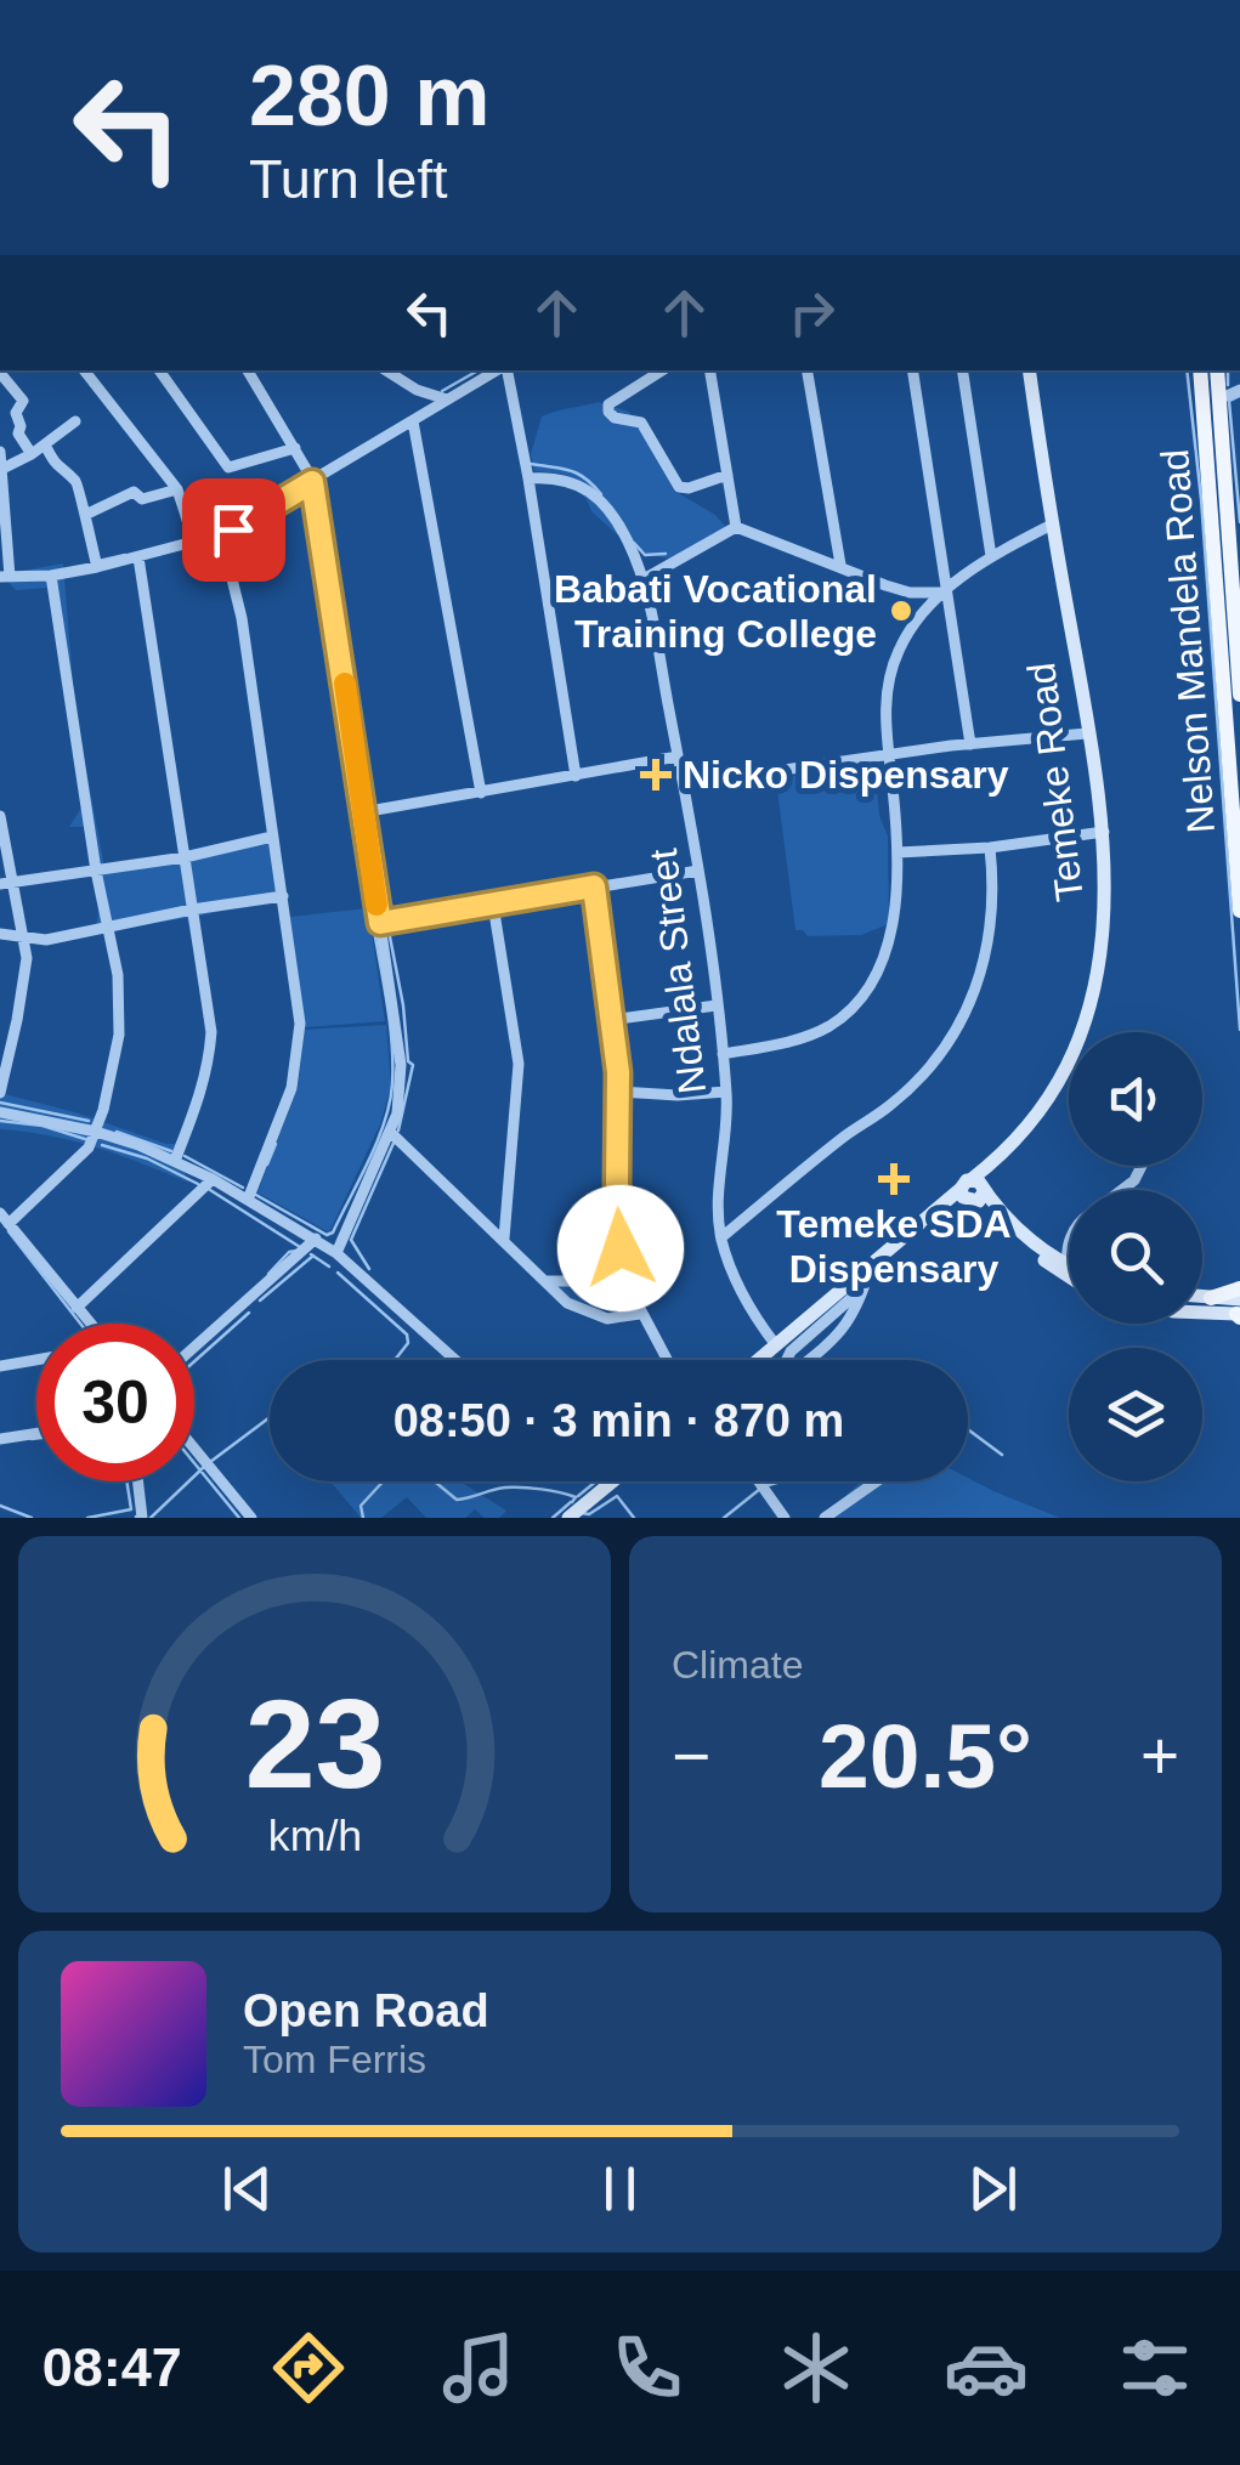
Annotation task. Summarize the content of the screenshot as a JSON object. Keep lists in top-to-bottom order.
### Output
{
  "streets": {
    "main road": ["Nelson Mandela Road"],
    "street": ["Temeke Road", "Ndalala Street"]
  },
  "places": {
    "other": ["Babati Vocational Training College"],
    "health": ["Nicko Dispensary", "Temeke SDA Dispensary"]
  },
  "page": {
    "turn": ["280 m", "Turn left"],
    "limit": "30",
    "trip": "08:50 · 3 min · 870 m",
    "tile": "Climate",
    "heat": ["−", "20.5°", "+"],
    "song": ["Open Road", "Tom Ferris"],
    "tabs": "08:47",
    "gauge": ["23", "km/h"]
  }
}
